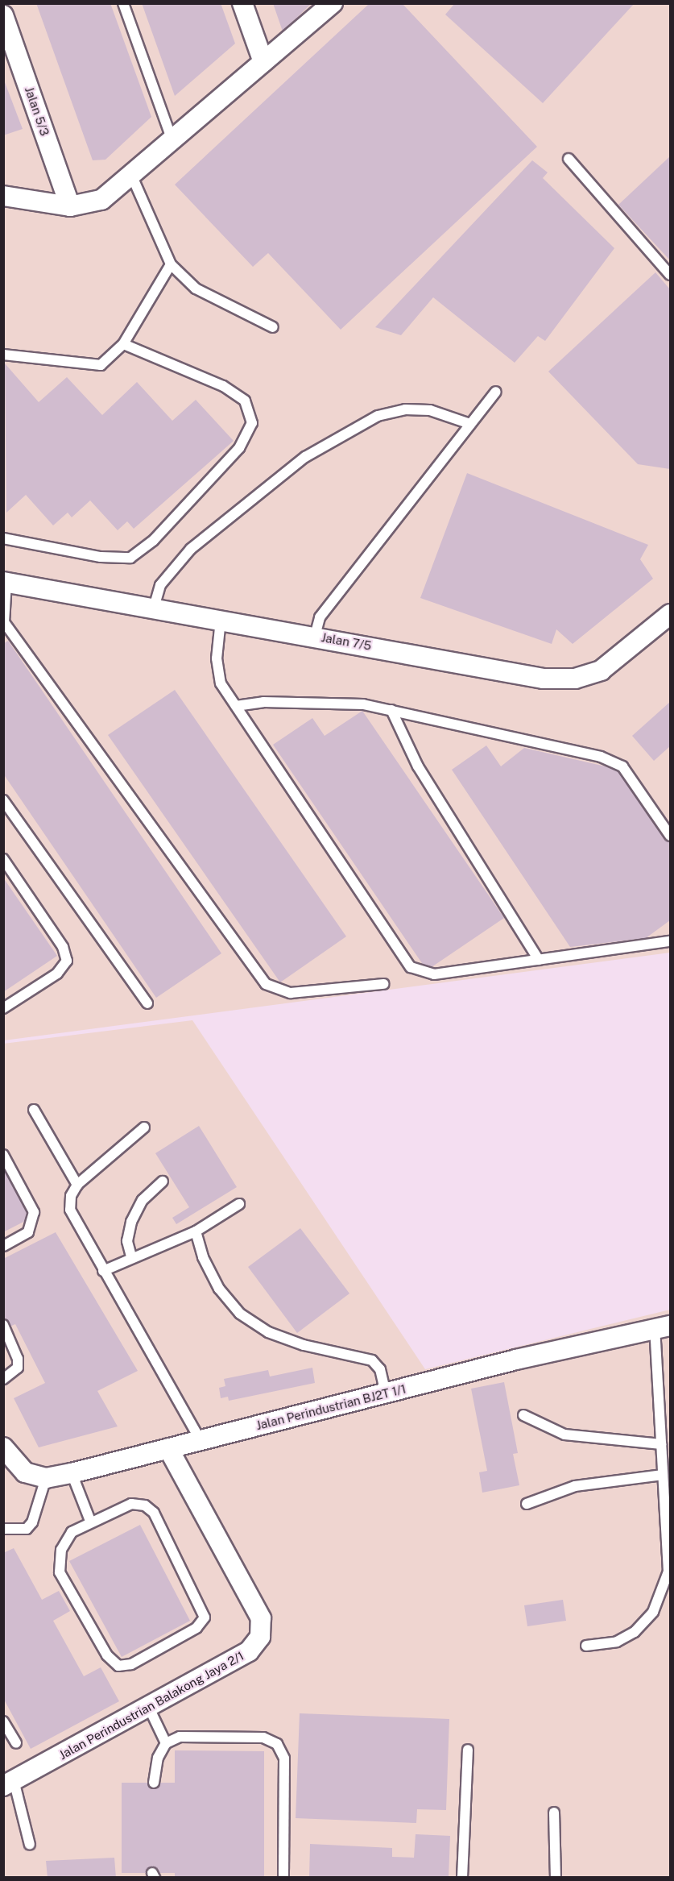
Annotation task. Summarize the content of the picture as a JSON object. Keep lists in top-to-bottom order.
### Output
{
  "streets": {
    "street": [
      "Jalan 5/3",
      "Jalan 7/5",
      "Jalan Perindustrian BJ2T 1/1",
      "Jalan Perindustrian Balakong Jaya 2/1"
    ]
  },
  "crossings": [
    ["Jalan Perindustrian BJ2T 1/1", "Jalan Perindustrian Balakong Jaya 2/1"]
  ]
}
